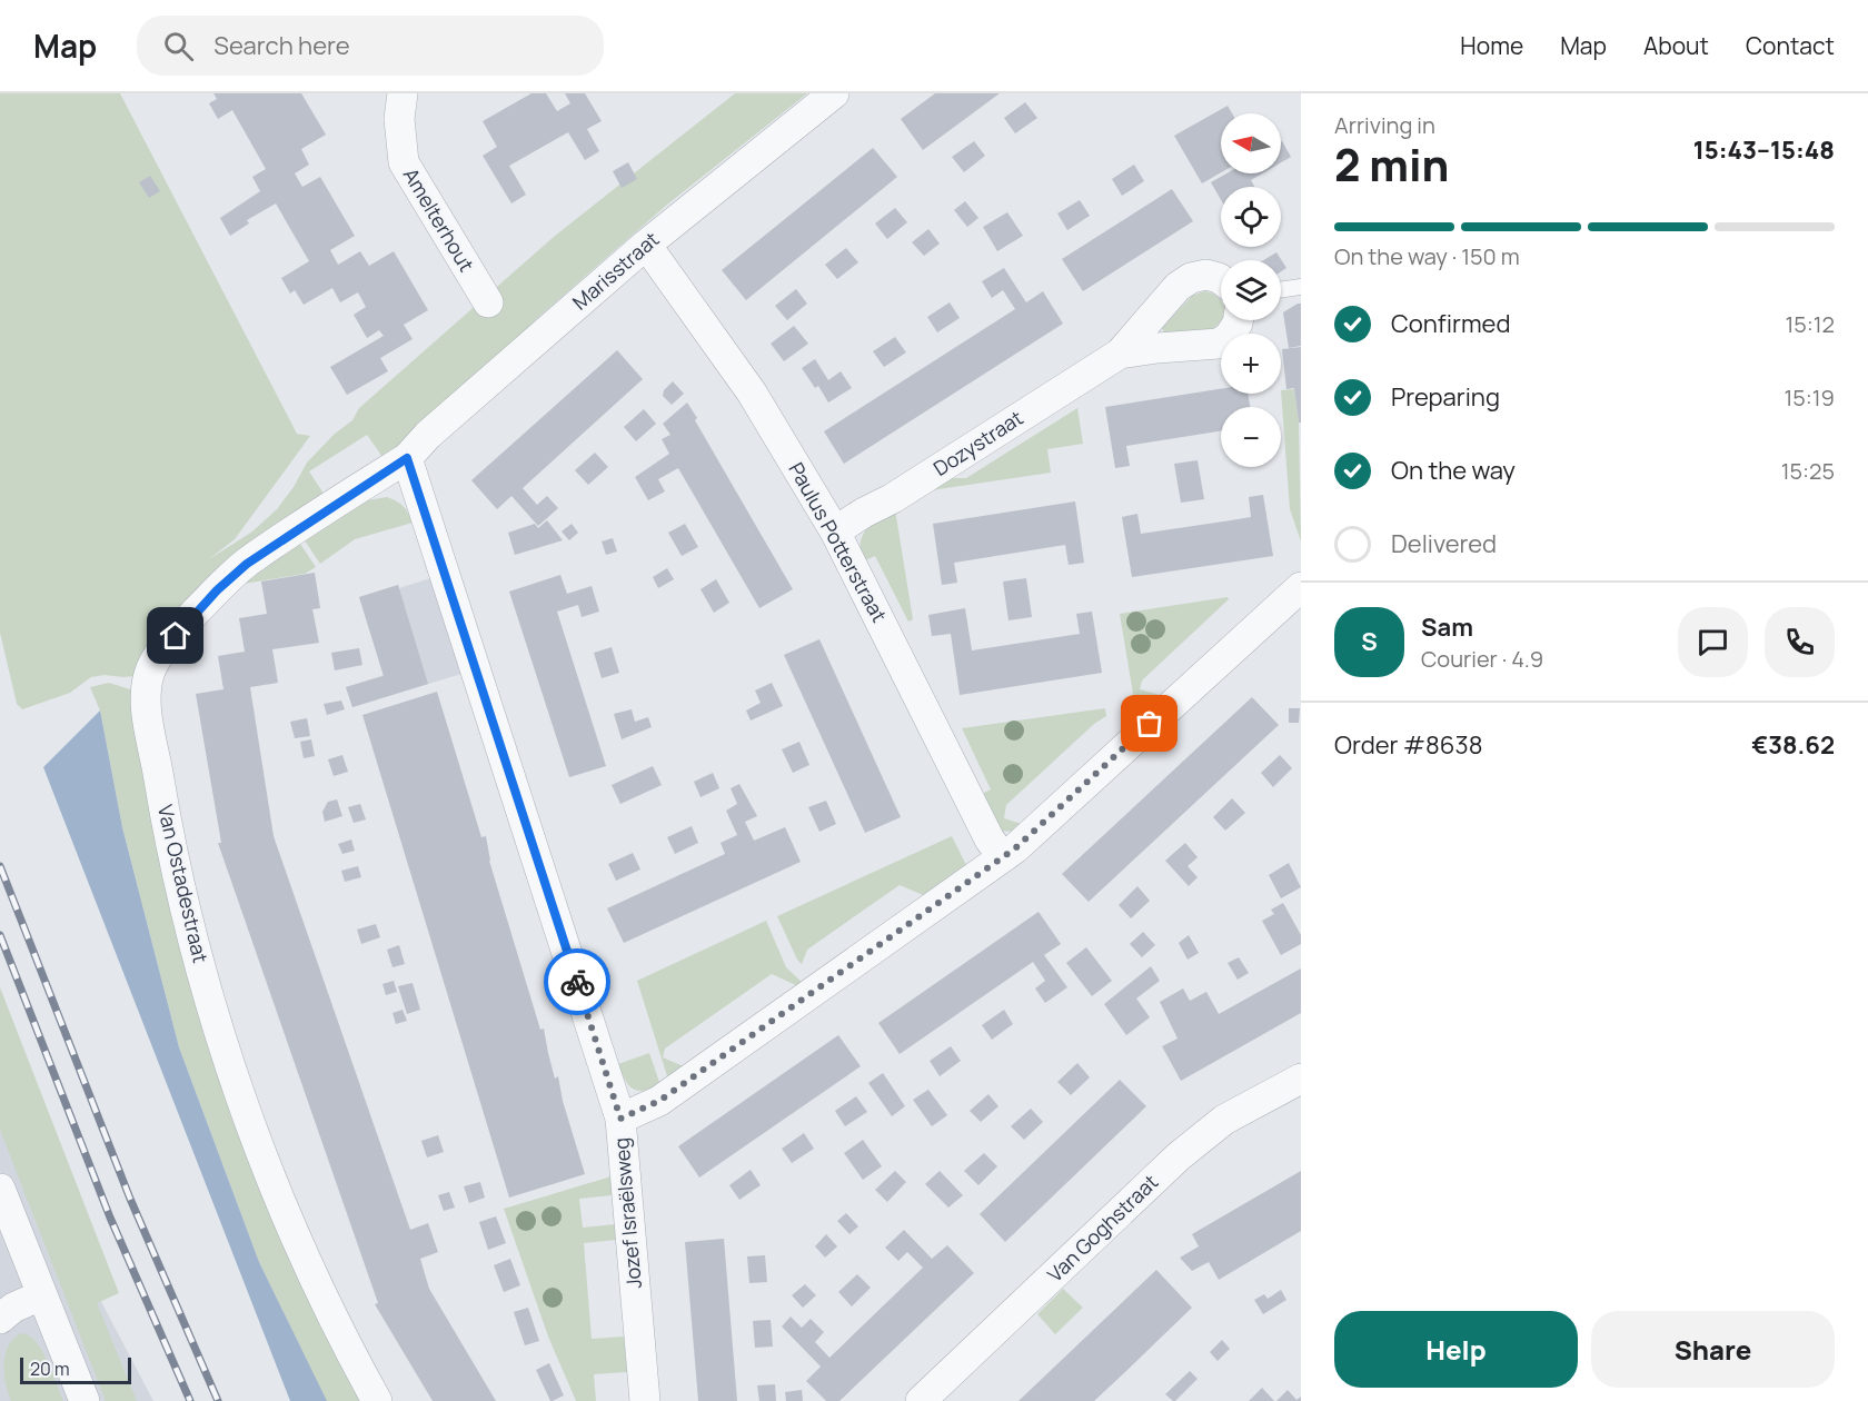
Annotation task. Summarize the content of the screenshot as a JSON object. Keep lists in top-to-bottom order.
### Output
{
  "streets": {
    "street": [
      "Amelterhout",
      "Marisstraat",
      "Dozystraat",
      "Paulus Potterstraat",
      "Van Ostadestraat",
      "Jozef Israëlsweg",
      "Van Goghstraat"
    ]
  },
  "crossings": [
    ["Marisstraat", "Paulus Potterstraat"],
    ["Marisstraat", "Van Ostadestraat"],
    ["Marisstraat", "Jozef Israëlsweg"],
    ["Dozystraat", "Paulus Potterstraat"],
    ["Van Ostadestraat", "Jozef Israëlsweg"]
  ],
  "scale_bar": "20 m",
  "north": "left",
  "page": {
    "header": "Map",
    "search": "Search here",
    "nav": [
      "Home",
      "Map",
      "About",
      "Contact"
    ],
    "heading": ["2 min", "Arriving in", "15:43–15:48"],
    "panel": [
      "Sam",
      "Courier · 4.9",
      "Order #8638",
      "€38.62"
    ],
    "map_buttons": ["+", "−"],
    "bar": "On the way · 150 m",
    "list": [
      ["Confirmed", "15:12"],
      ["Preparing", "15:19"],
      ["On the way", "15:25"],
      "Delivered"
    ],
    "round": "S",
    "buttons": ["Help", "Share"],
    "scale": "20 m"
  }
}
